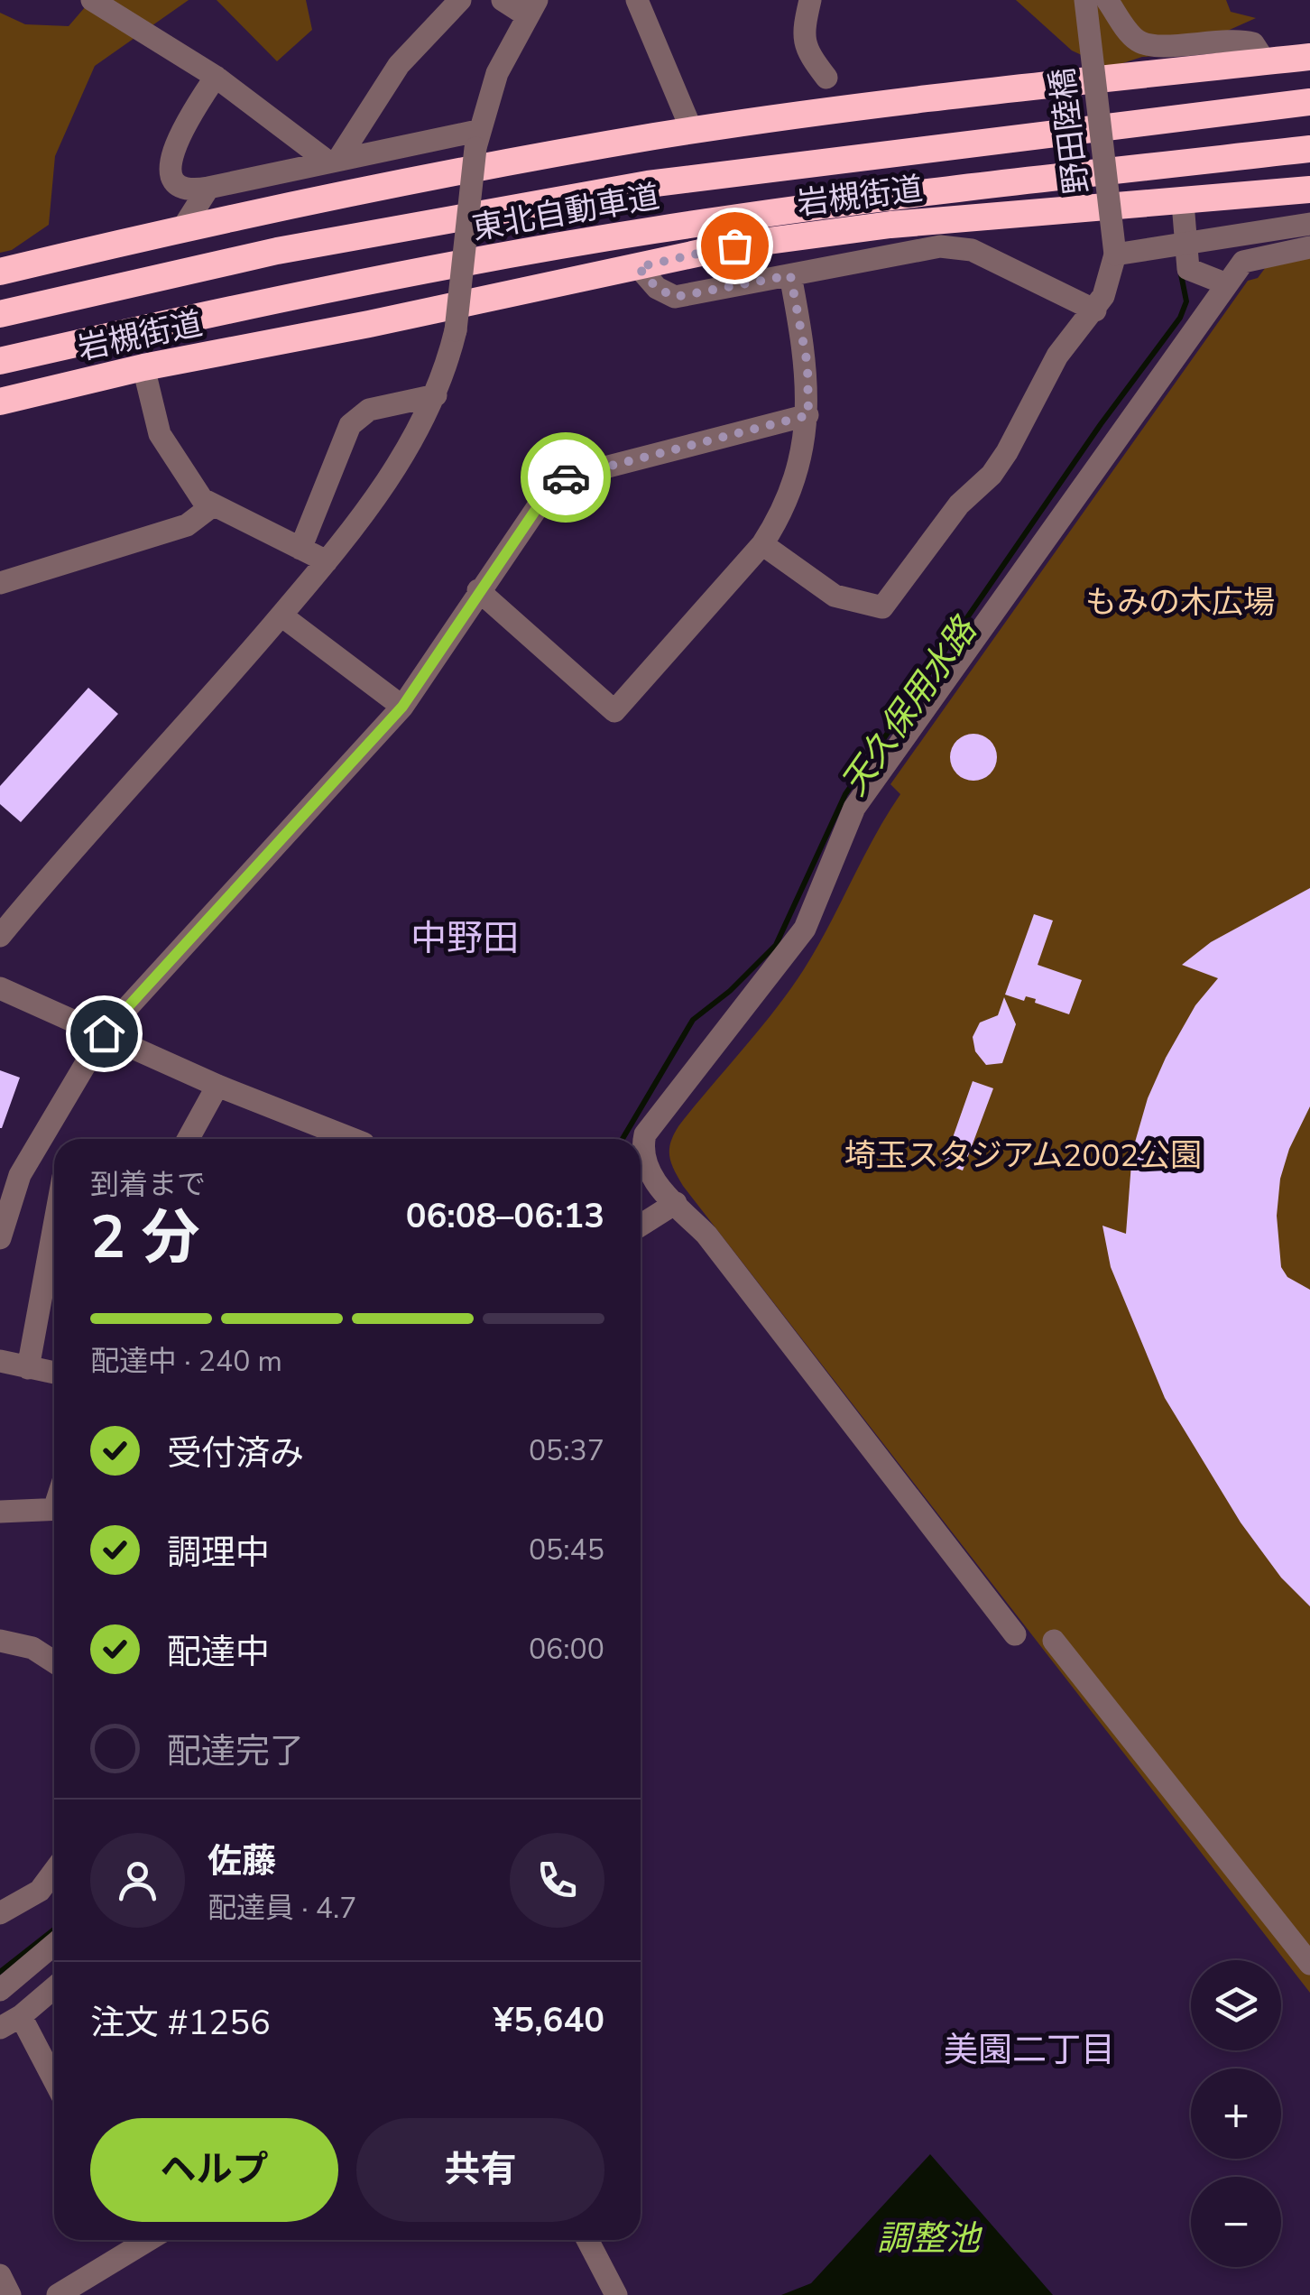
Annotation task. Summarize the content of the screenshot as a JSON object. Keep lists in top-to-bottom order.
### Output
{
  "streets": {
    "highway": ["岩槻街道", "東北自動車道"],
    "street": ["野田陸橋"]
  },
  "districts": ["中野田", "美園二丁目"],
  "water": ["天久保用水路", "調整池"],
  "parks": ["もみの木広場", "埼玉スタジアム2002公園"],
  "page": {
    "heading": ["2 分", "到着まで", "06:08–06:13"],
    "panel": [
      "佐藤",
      "配達員 · 4.7",
      "注文 #1256",
      "¥5,640"
    ],
    "bar": "配達中 · 240 m",
    "list": [
      ["受付済み", "05:37"],
      ["調理中", "05:45"],
      ["配達中", "06:00"],
      "配達完了"
    ],
    "map_buttons": ["+", "−"],
    "buttons": ["ヘルプ", "共有"]
  }
}
